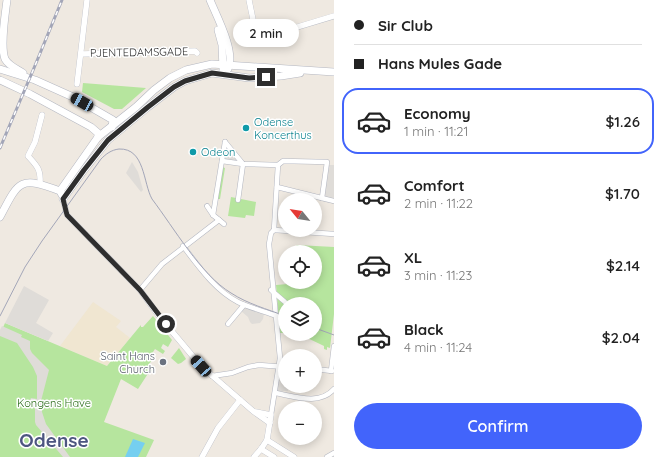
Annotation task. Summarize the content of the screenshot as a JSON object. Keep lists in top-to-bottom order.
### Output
{
  "streets": {
    "street": ["PJENTEDAMSGADE"]
  },
  "districts": ["Odense"],
  "parks": ["Kongens Have"],
  "places": ["Odense Koncerthus", "Odeon", "Saint Hans Church"],
  "north": "top left",
  "page": {
    "banner": ["Sir Club", "Hans Mules Gade"],
    "bubble": "2 min",
    "list": [
      {
        "name": "Economy",
        "note": "1 min · 11:21",
        "value": "$1.26"
      },
      {
        "name": "Comfort",
        "note": "2 min · 11:22",
        "value": "$1.70"
      },
      {
        "name": "XL",
        "note": "3 min · 11:23",
        "value": "$2.14"
      },
      {
        "name": "Black",
        "note": "4 min · 11:24",
        "value": "$2.04"
      }
    ],
    "map_buttons": ["+", "−"],
    "buttons": "Confirm"
  }
}
